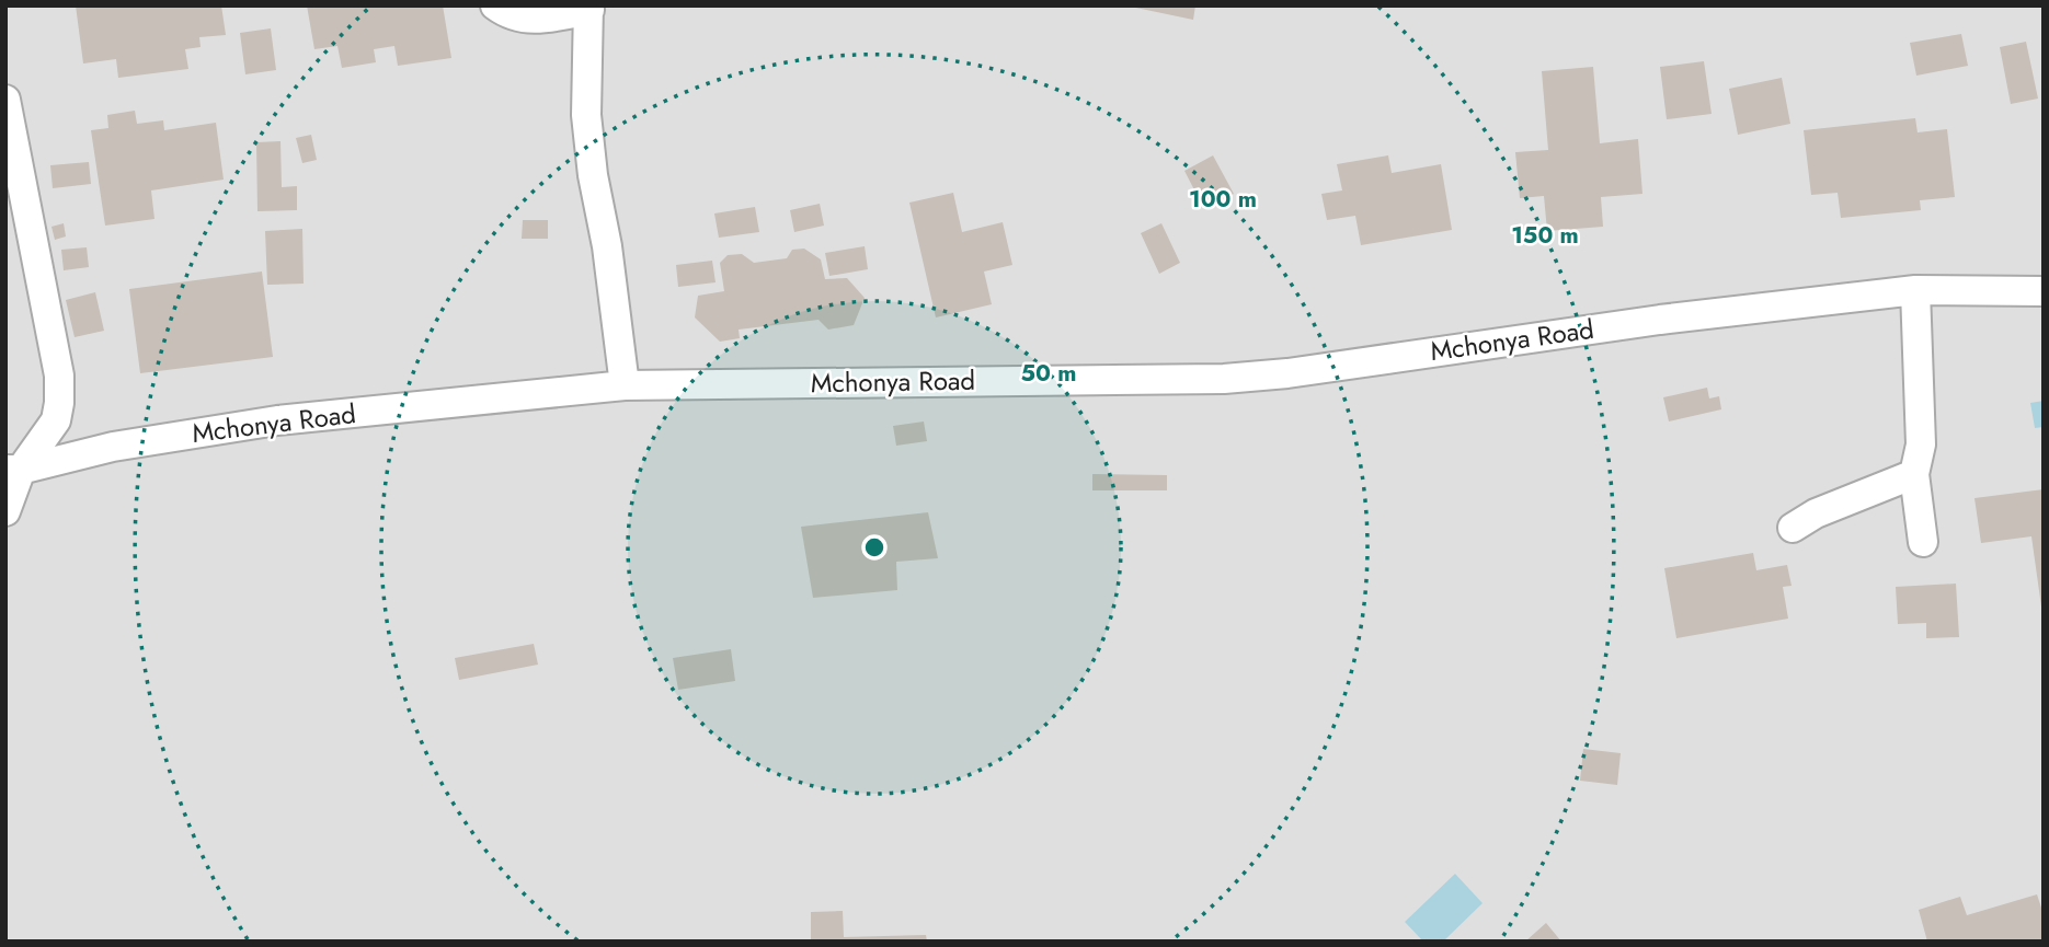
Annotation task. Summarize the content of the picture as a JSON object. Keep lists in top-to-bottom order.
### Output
{
  "streets": {
    "street": ["Mchonya Road"]
  },
  "rings": ["100 m", "150 m", "50 m"]
}
